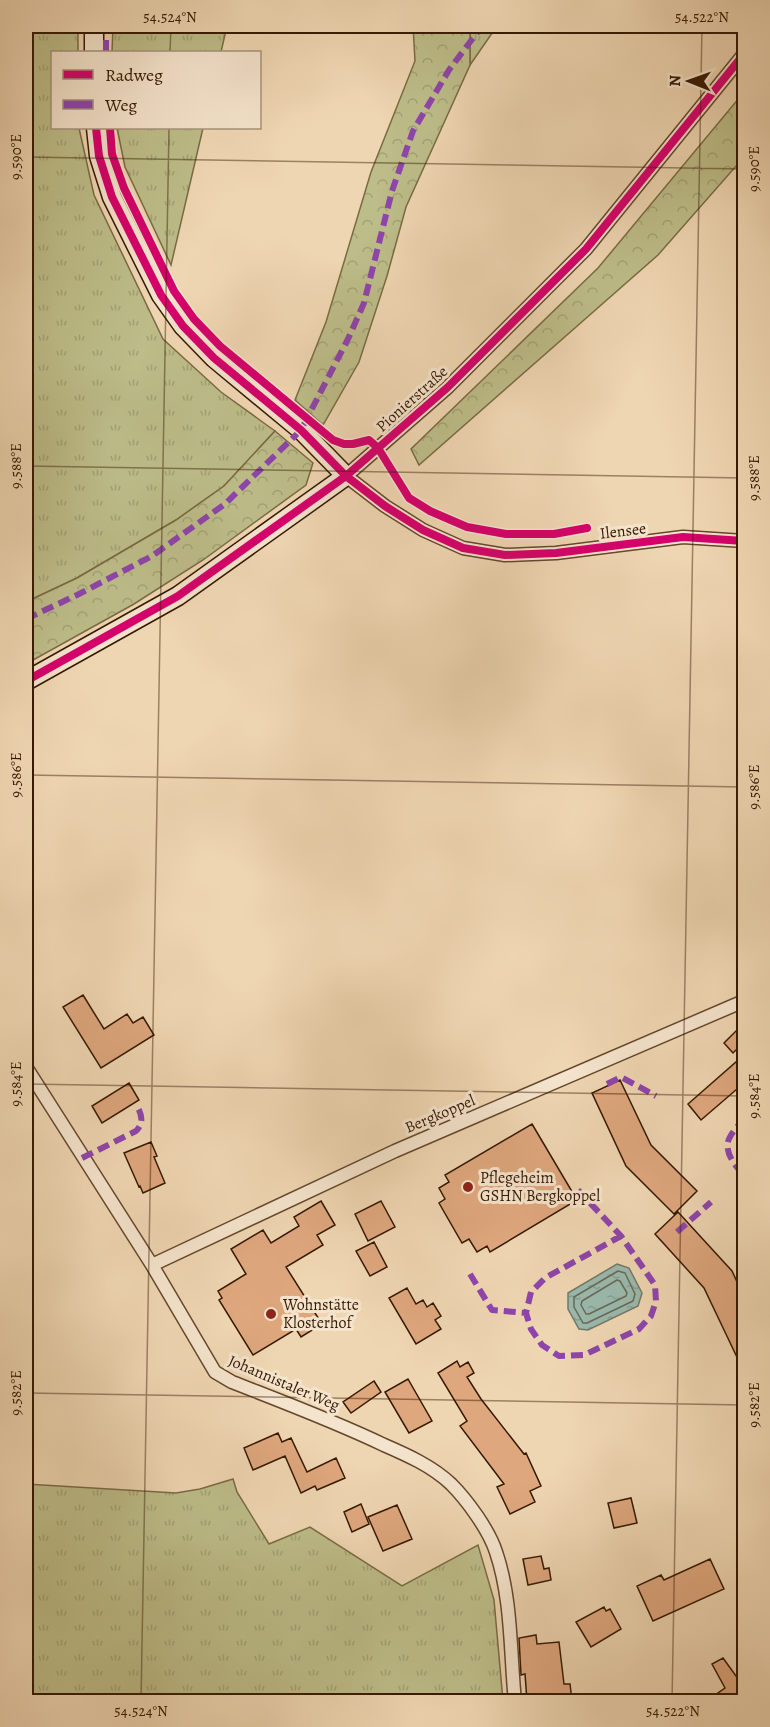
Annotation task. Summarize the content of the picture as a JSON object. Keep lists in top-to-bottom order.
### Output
{
  "streets": {
    "street": [
      "Pionierstraße",
      "Ilensee",
      "Bergkoppel",
      "Johannistaler Weg"
    ]
  },
  "crossings": [
    ["Pionierstraße", "Ilensee"],
    ["Bergkoppel", "Johannistaler Weg"]
  ],
  "places": ["Pflegeheim GSHN Bergkoppel", "Wohnstätte Klosterhof"],
  "legend": ["Radweg", "Weg"],
  "north": "left",
  "coordinates": [
    "54.524°N",
    "54.522°N",
    "9.590°E",
    "9.588°E",
    "9.586°E",
    "9.584°E",
    "9.582°E"
  ]
}
